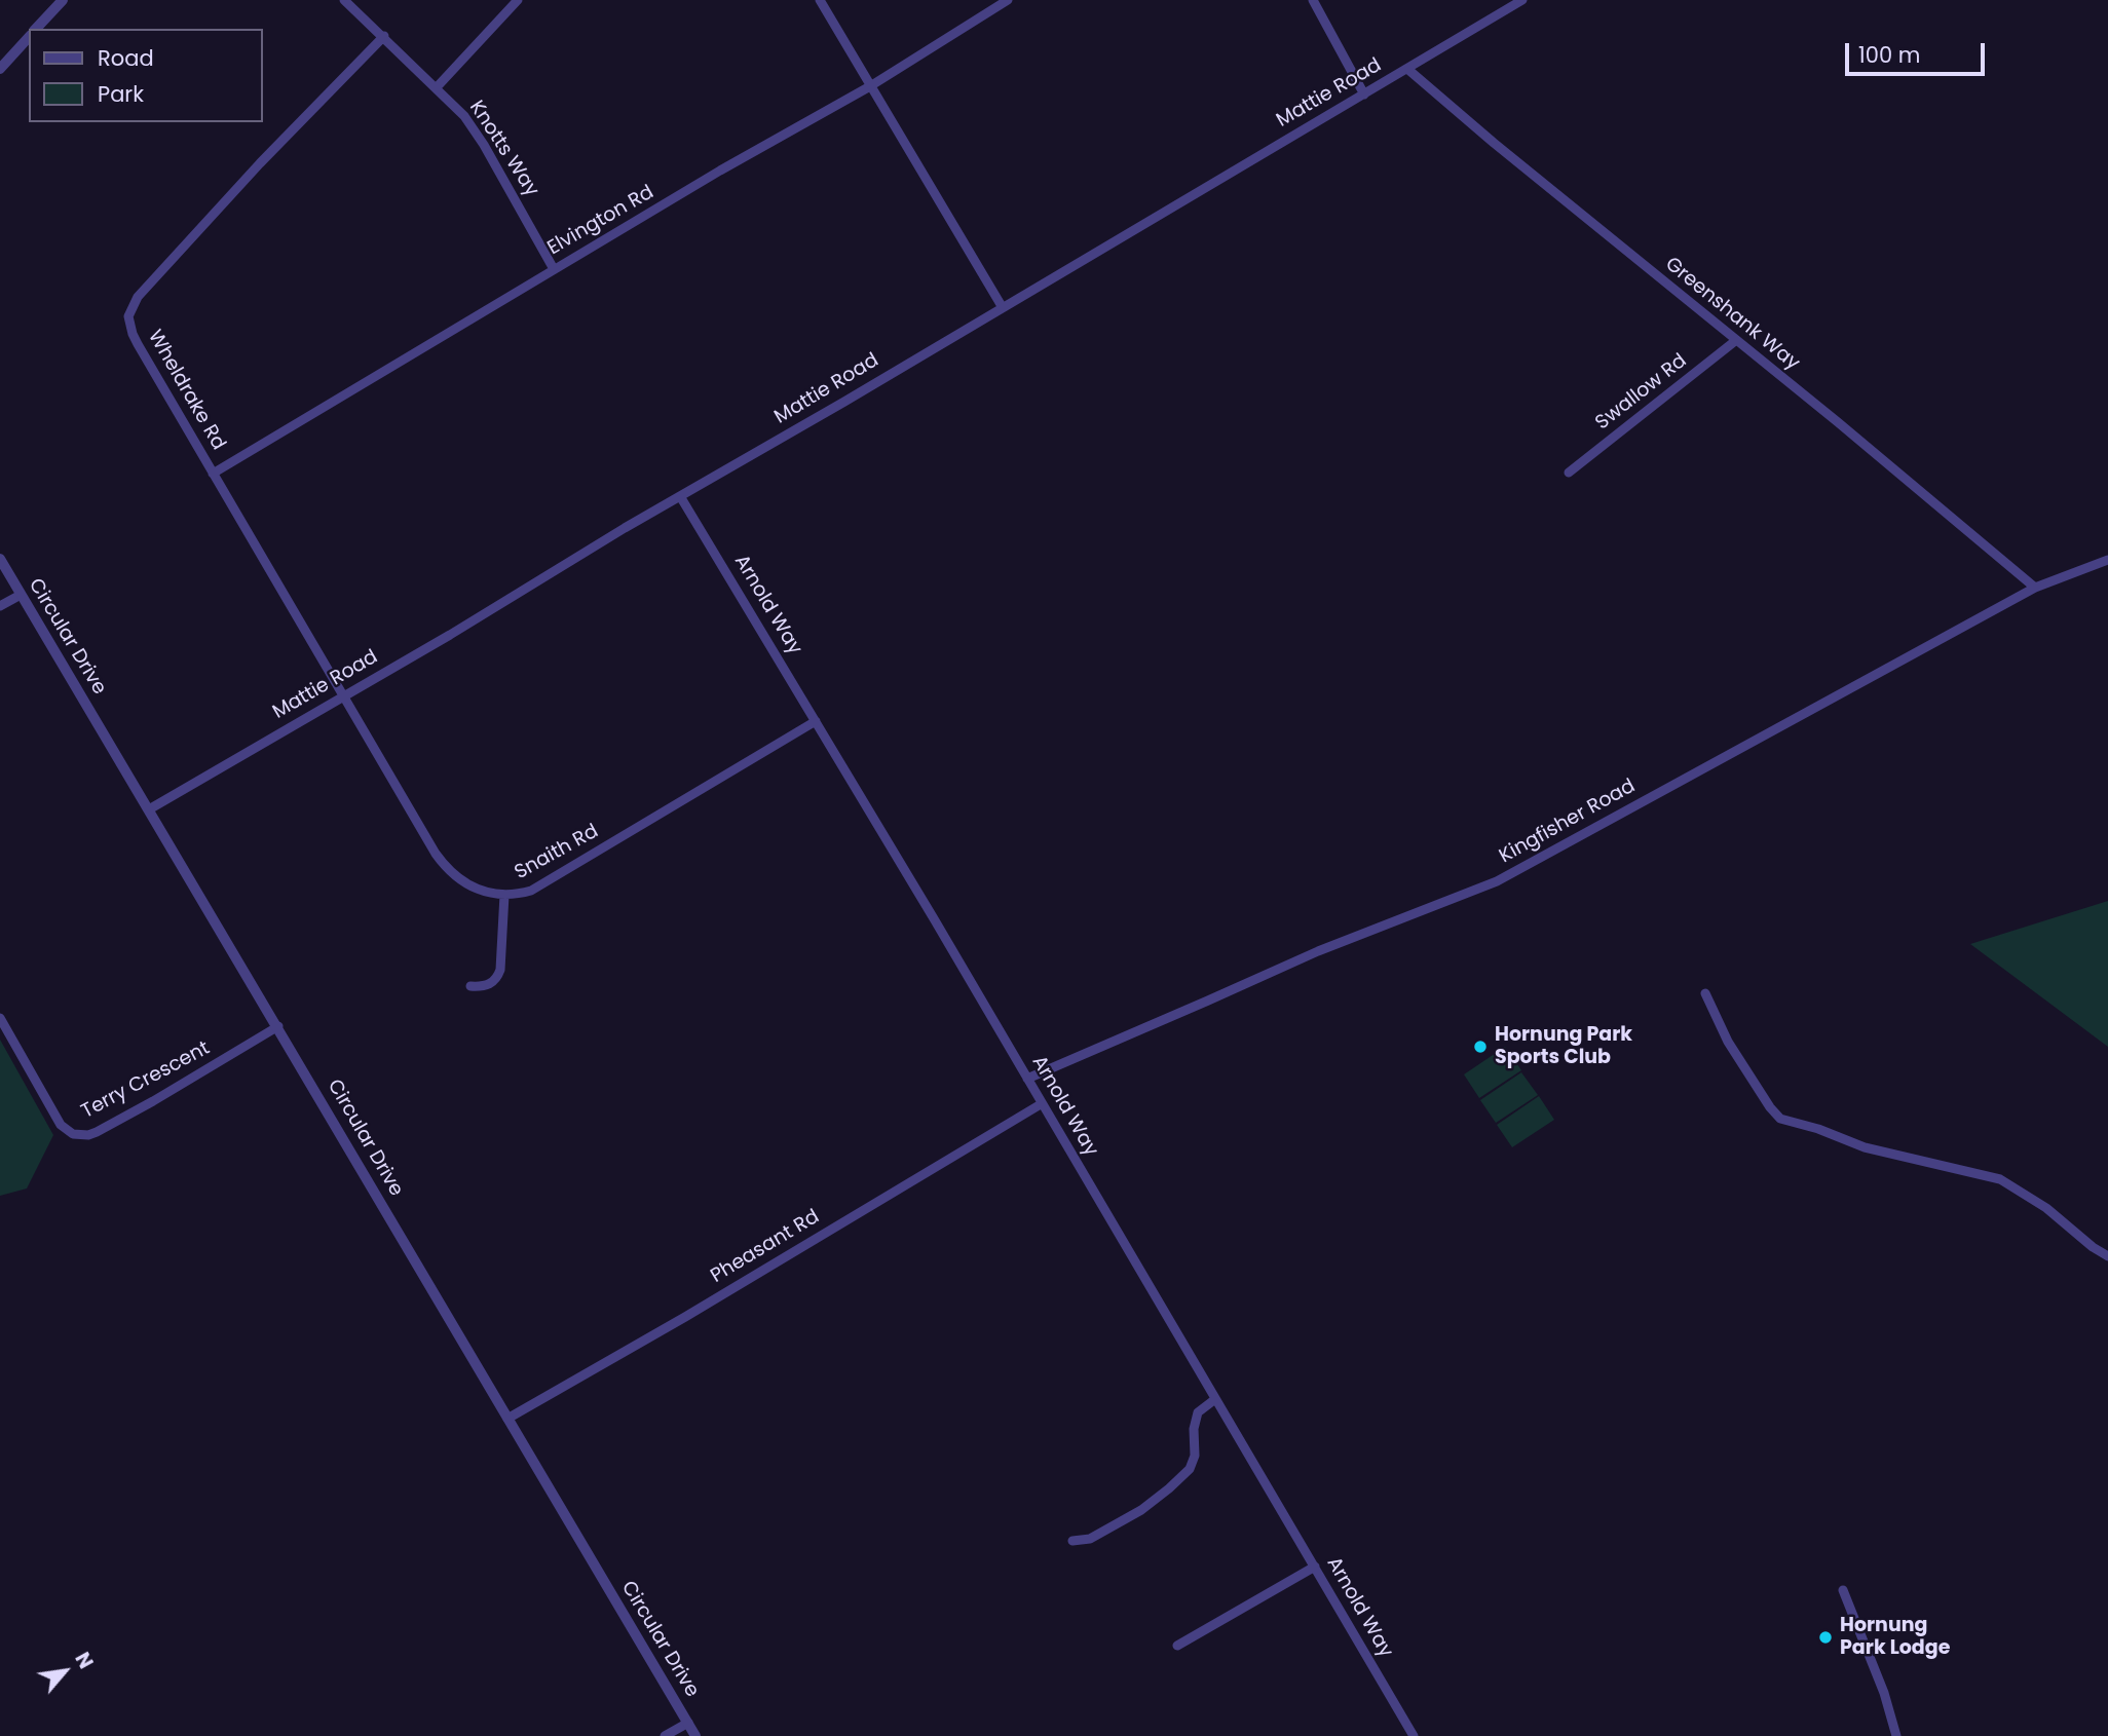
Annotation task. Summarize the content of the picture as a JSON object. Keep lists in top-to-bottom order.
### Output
{
  "streets": {
    "street": [
      "Mattie Road",
      "Knotts Way",
      "Elvington Rd",
      "Greenshank Way",
      "Wheldrake Rd",
      "Swallow Rd",
      "Arnold Way",
      "Circular Drive",
      "Kingfisher Road",
      "Snaith Rd",
      "Terry Crescent",
      "Pheasant Rd"
    ]
  },
  "crossings": [
    ["Mattie Road", "Greenshank Way"],
    ["Mattie Road", "Wheldrake Rd"],
    ["Mattie Road", "Arnold Way"],
    ["Mattie Road", "Circular Drive"],
    ["Mattie Road", "Snaith Rd"],
    ["Knotts Way", "Elvington Rd"],
    ["Knotts Way", "Wheldrake Rd"],
    ["Elvington Rd", "Wheldrake Rd"],
    ["Greenshank Way", "Swallow Rd"],
    ["Greenshank Way", "Kingfisher Road"],
    ["Wheldrake Rd", "Snaith Rd"],
    ["Arnold Way", "Kingfisher Road"],
    ["Arnold Way", "Snaith Rd"],
    ["Arnold Way", "Pheasant Rd"],
    ["Circular Drive", "Terry Crescent"],
    ["Circular Drive", "Pheasant Rd"]
  ],
  "places": ["Hornung Park Sports Club", "Hornung Park Lodge"],
  "legend": ["Road", "Park"],
  "scale_bar": "100 m",
  "north": "top right"
}
